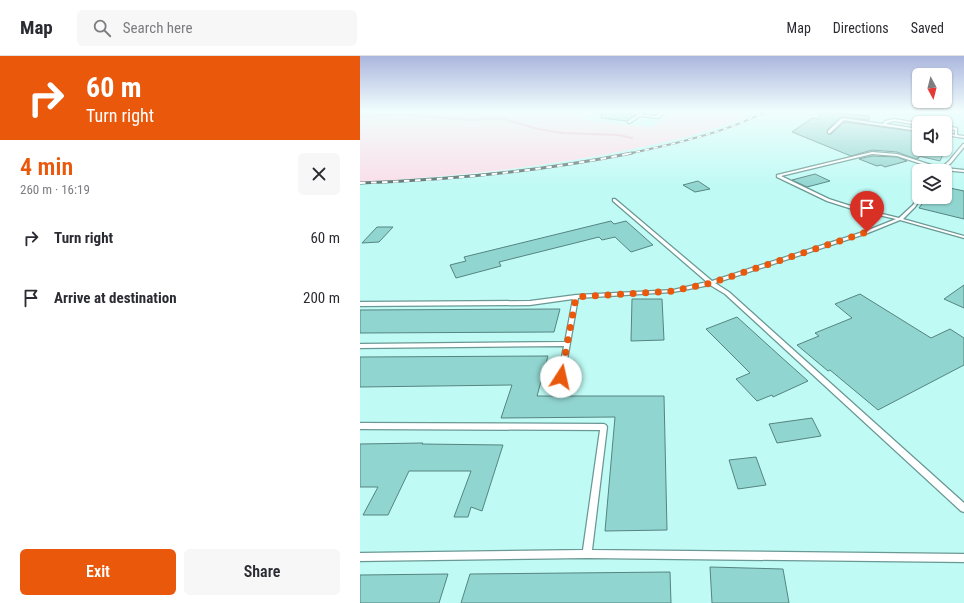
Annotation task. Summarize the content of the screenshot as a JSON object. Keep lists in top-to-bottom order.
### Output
{
  "north": "bottom",
  "page": {
    "header": "Map",
    "search": "Search here",
    "nav": ["Map", "Directions", "Saved"],
    "turn": ["60 m", "Turn right"],
    "heading": ["4 min", "260 m · 16:19"],
    "list": [
      {
        "name": "Turn right",
        "value": "60 m"
      },
      {
        "name": "Arrive at destination",
        "value": "200 m"
      }
    ],
    "buttons": ["Exit", "Share"]
  }
}
